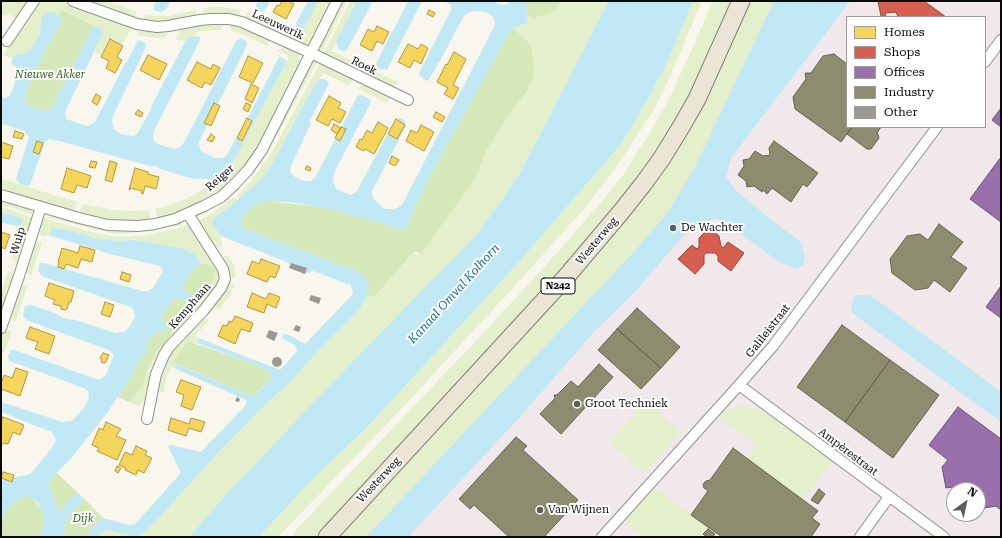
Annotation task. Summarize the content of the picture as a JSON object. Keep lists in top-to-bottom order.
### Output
{
  "streets": {
    "main road": ["Westerweg", "N242"],
    "street": [
      "Leeuwerik",
      "Roek",
      "Reiger",
      "Wulp",
      "Kemphaan",
      "Galileistraat",
      "Ampèrestraat"
    ]
  },
  "crossings": [
    ["Leeuwerik", "Roek"],
    ["Leeuwerik", "Reiger"],
    ["Roek", "Reiger"],
    ["Reiger", "Wulp"],
    ["Reiger", "Kemphaan"],
    ["Galileistraat", "Ampèrestraat"]
  ],
  "water": ["Kanaal Omval Kolhorn"],
  "parks": ["Nieuwe Akker", "Dijk"],
  "places": ["De Wachter", "Groot Techniek", "Van Wijnen"],
  "legend": [
    "Homes",
    "Shops",
    "Offices",
    "Industry",
    "Other"
  ],
  "north": "top right"
}
